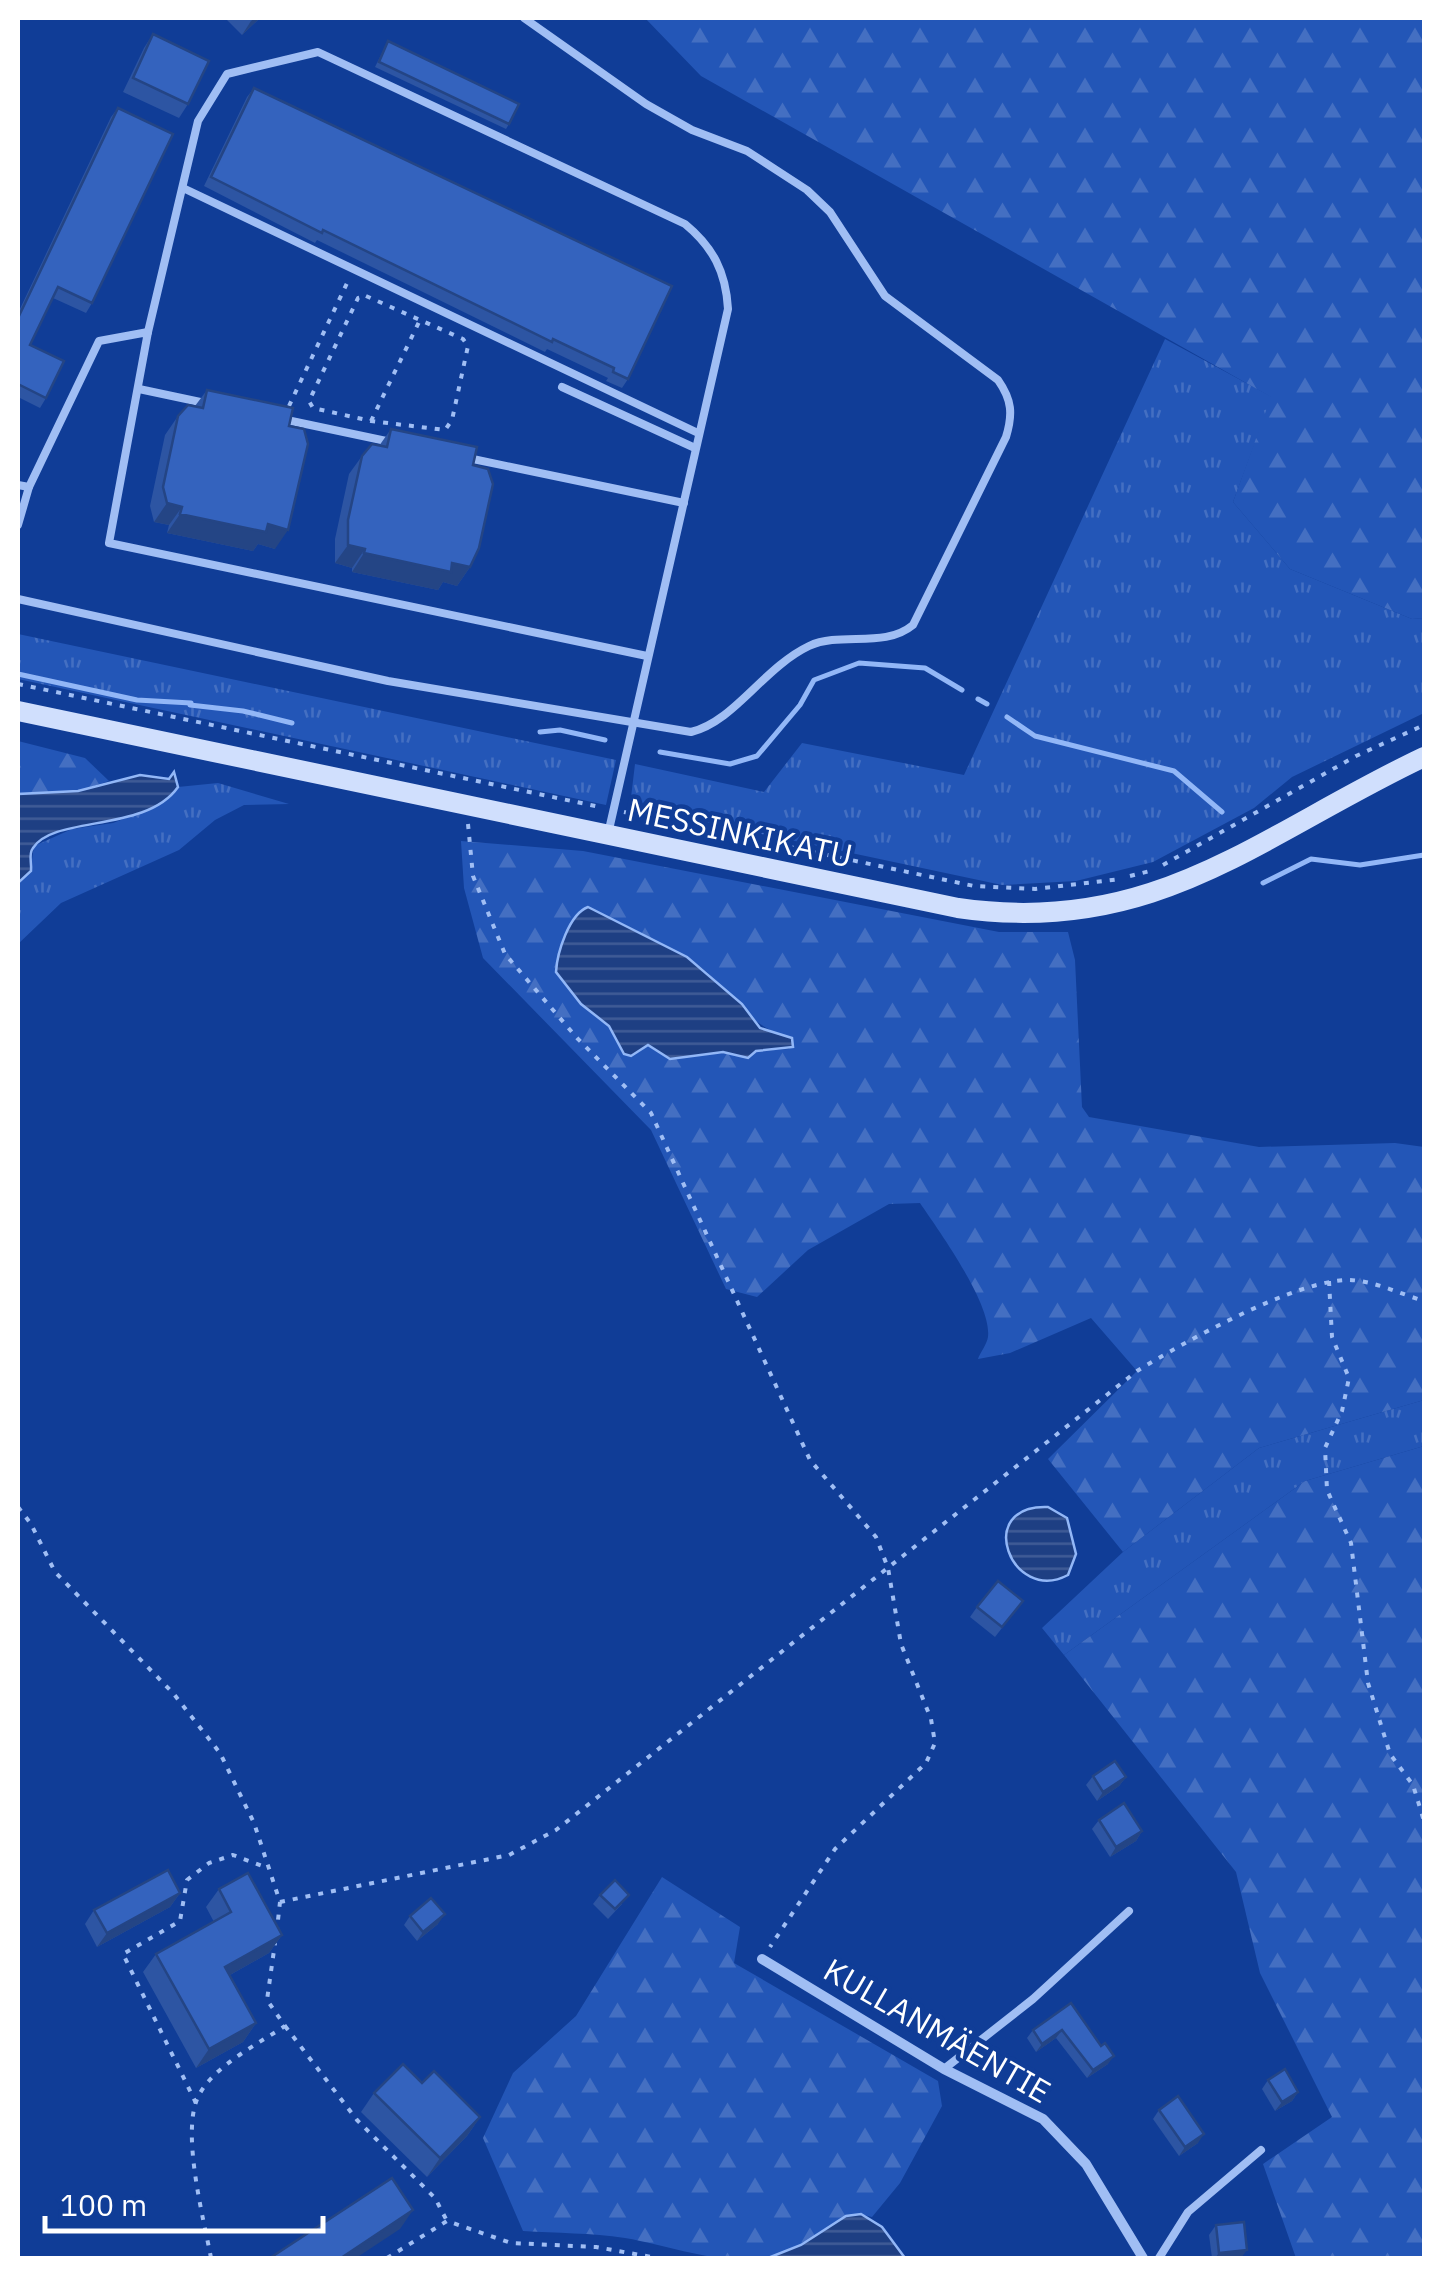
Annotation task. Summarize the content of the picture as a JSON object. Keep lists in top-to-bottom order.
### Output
{
  "streets": {
    "street": ["MESSINKIKATU", "KULLANMÄENTIE"]
  },
  "scale_bar": "100 m"
}
